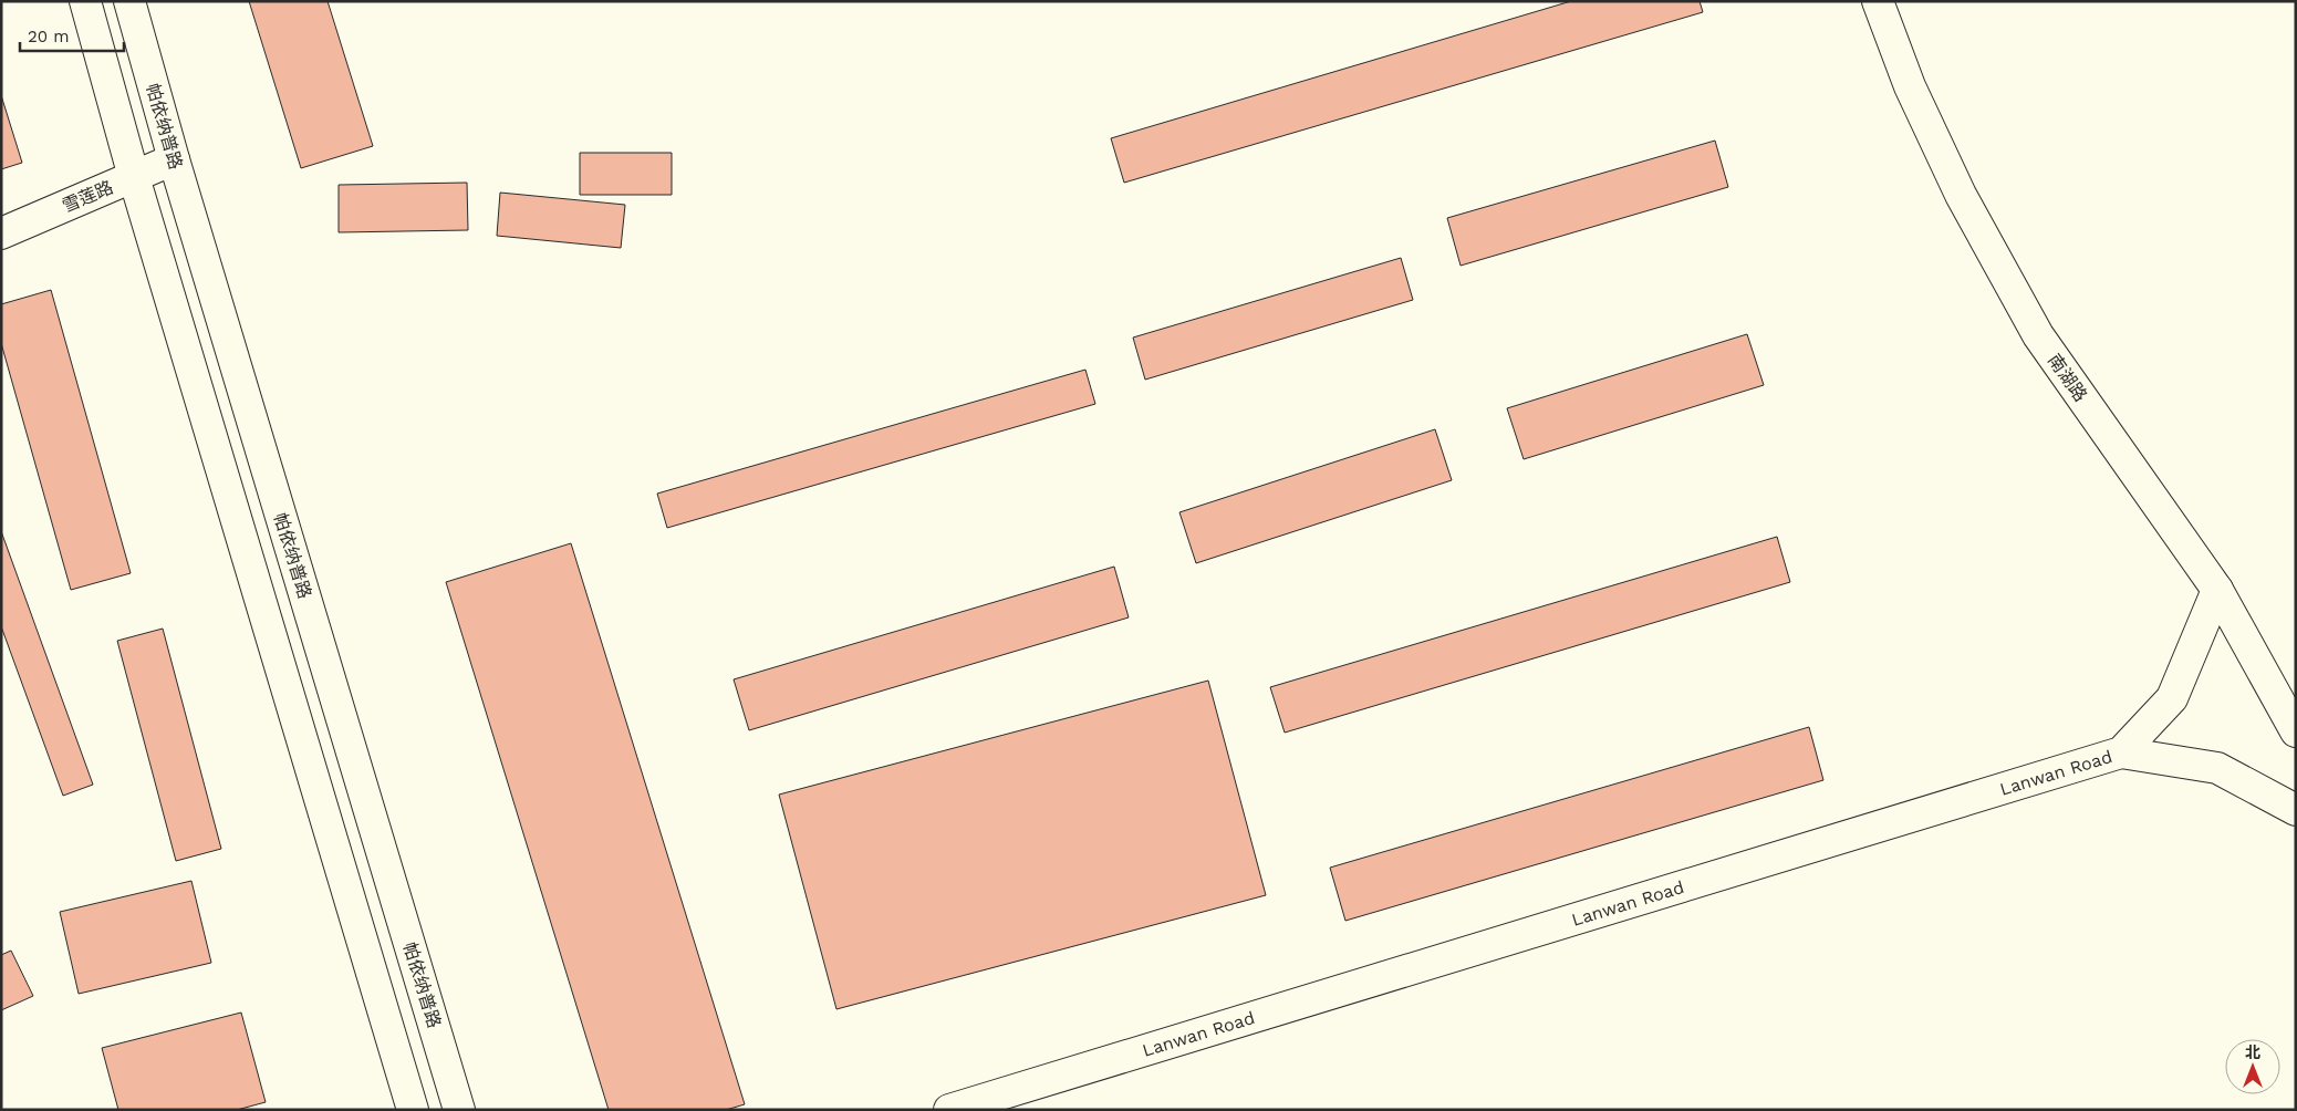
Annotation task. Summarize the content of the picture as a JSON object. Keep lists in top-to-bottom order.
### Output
{
  "streets": {
    "street": [
      "帕依纳普路",
      "雪莲路",
      "南湖路",
      "Lanwan Road"
    ]
  },
  "crossings": [
    ["帕依纳普路", "雪莲路"],
    ["南湖路", "Lanwan Road"]
  ],
  "scale_bar": "20 m",
  "north": "top"
}
